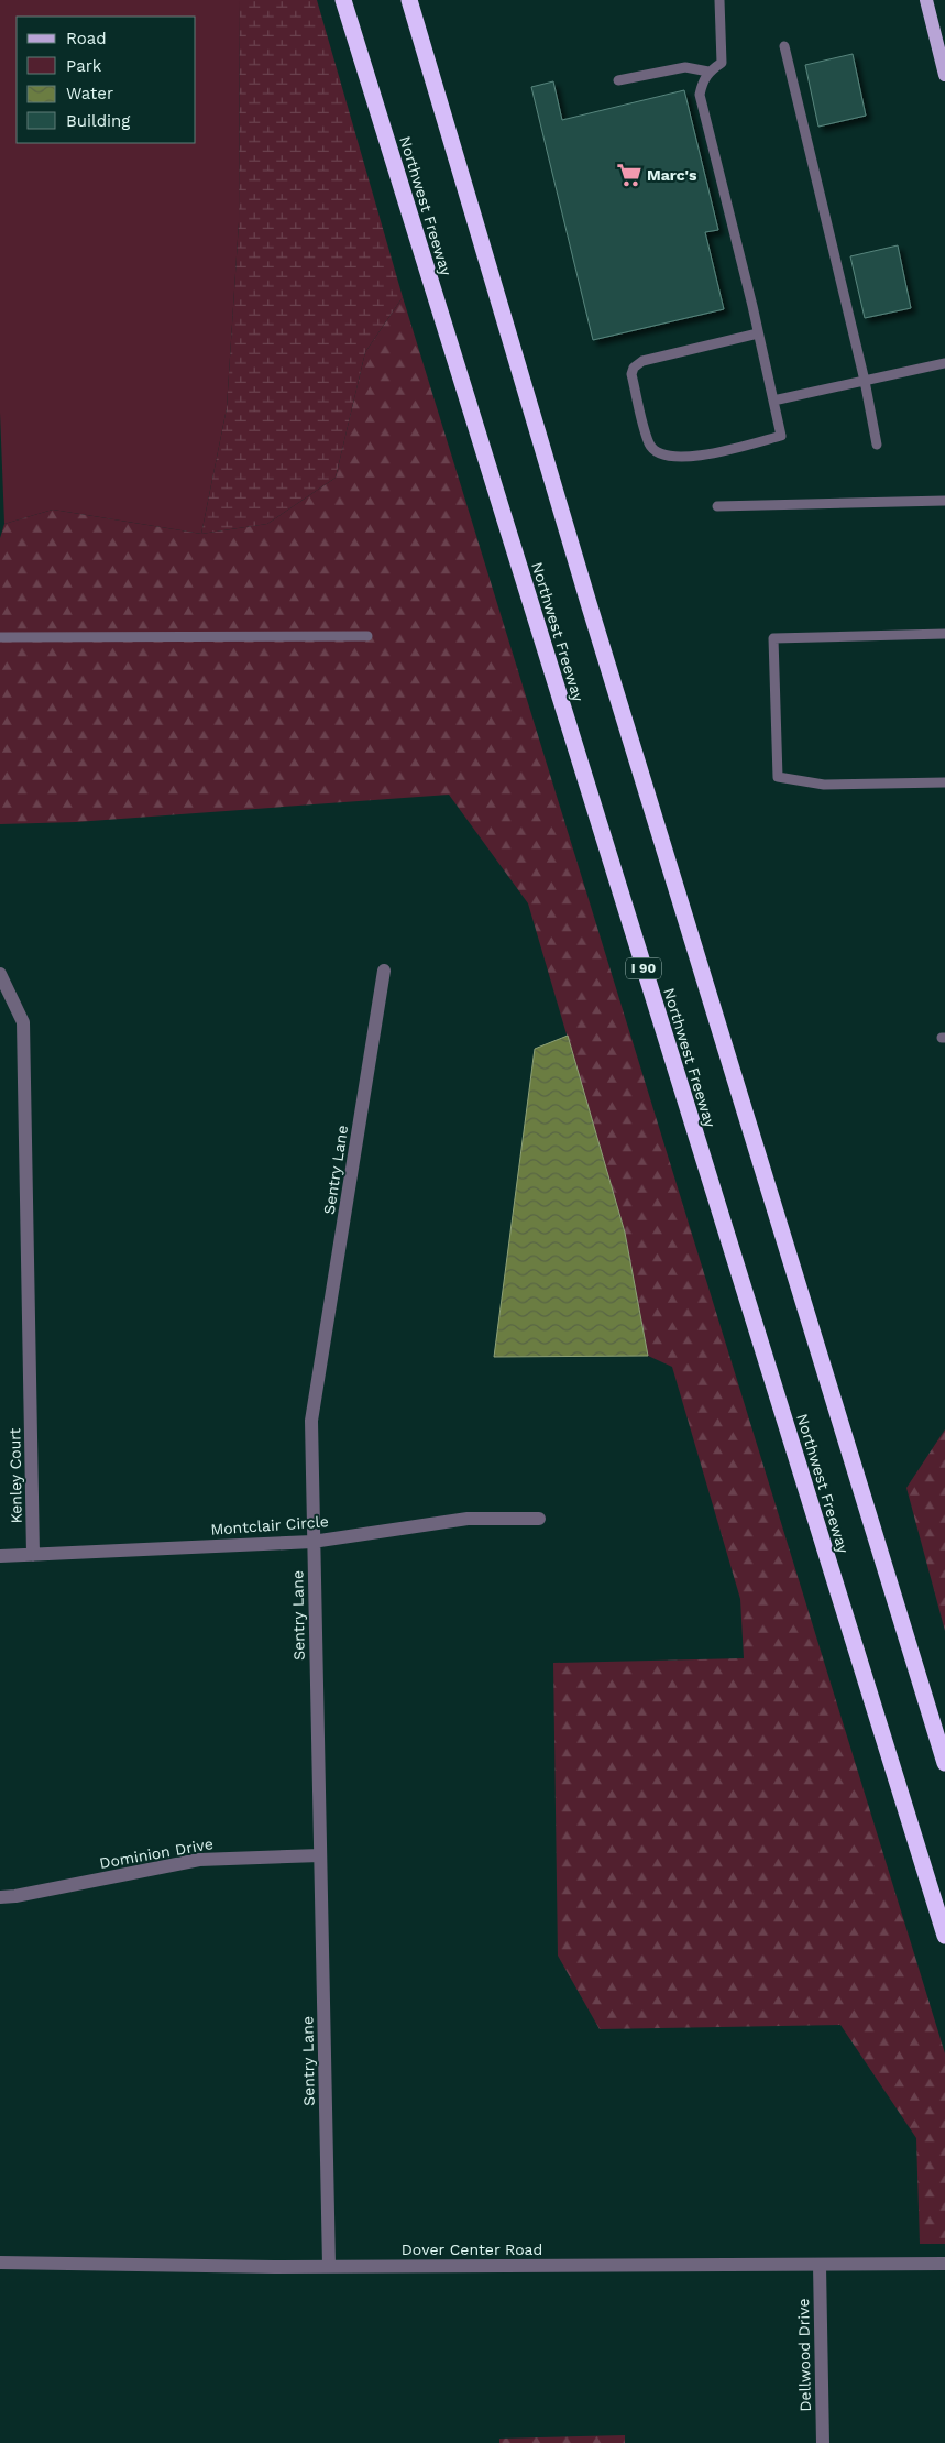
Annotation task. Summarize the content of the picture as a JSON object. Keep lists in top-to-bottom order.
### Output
{
  "streets": {
    "highway": ["Northwest Freeway", "I 90"],
    "street": [
      "Sentry Lane",
      "Kenley Court",
      "Montclair Circle",
      "Dominion Drive",
      "Dover Center Road",
      "Dellwood Drive"
    ]
  },
  "crossings": [
    ["Sentry Lane", "Montclair Circle"],
    ["Sentry Lane", "Dominion Drive"],
    ["Sentry Lane", "Dover Center Road"],
    ["Kenley Court", "Montclair Circle"],
    ["Dover Center Road", "Dellwood Drive"]
  ],
  "places": {
    "supermarket": ["Marc's"]
  },
  "legend": [
    "Road",
    "Park",
    "Water",
    "Building"
  ]
}
